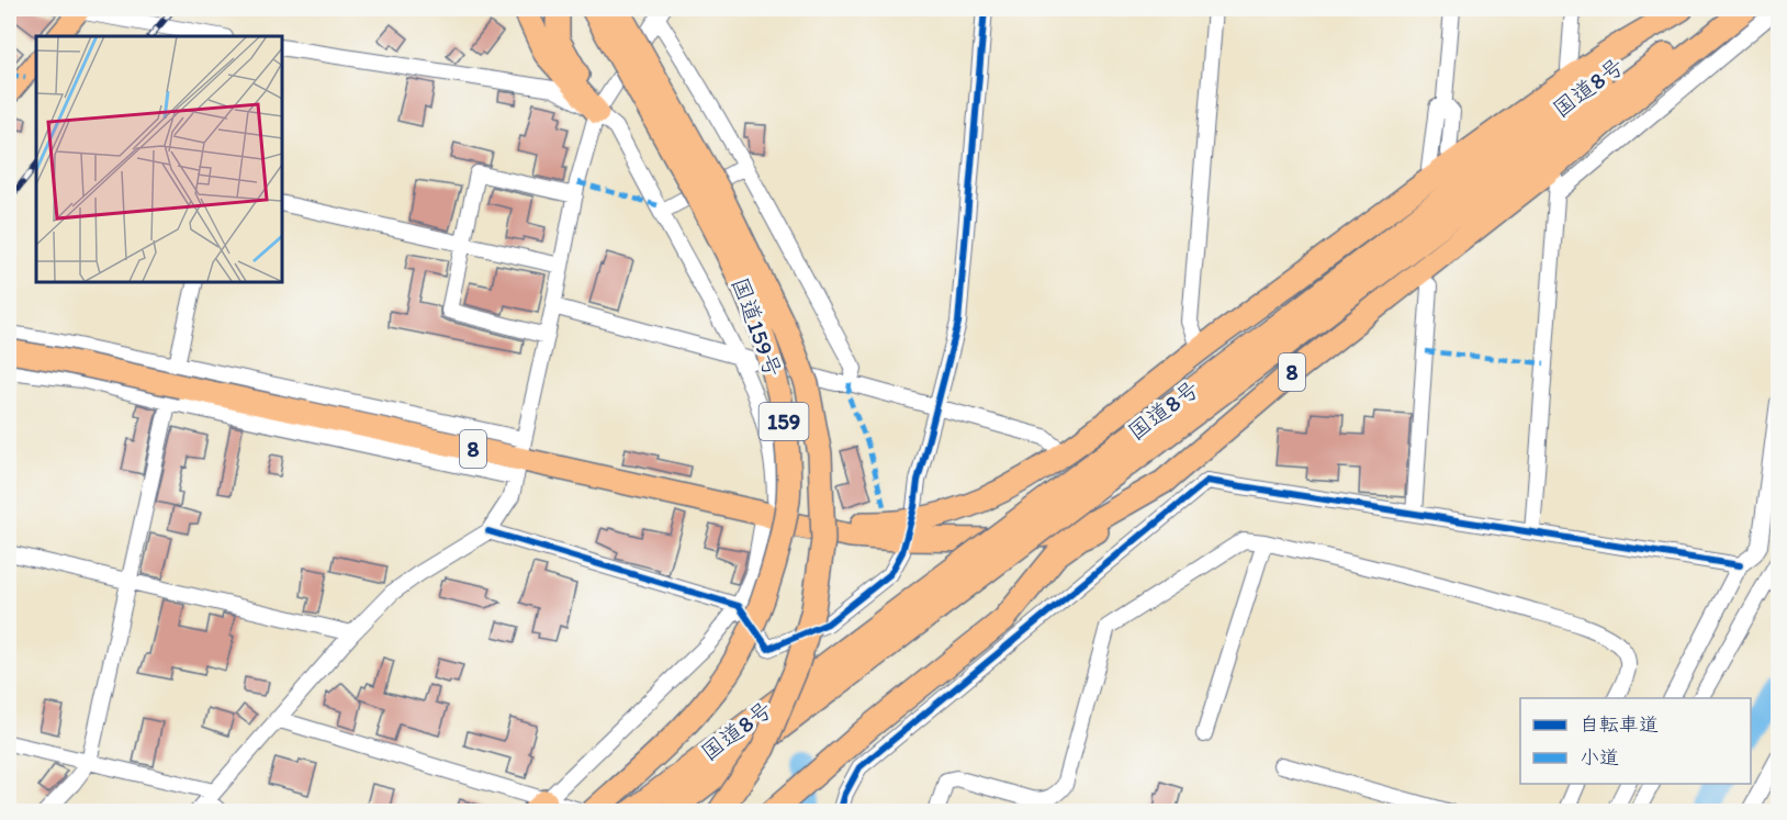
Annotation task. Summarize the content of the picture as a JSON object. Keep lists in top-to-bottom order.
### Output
{
  "streets": {
    "highway": [
      "国道8号",
      "国道159号",
      "8",
      "159"
    ]
  },
  "legend": ["自転車道", "小道"]
}
